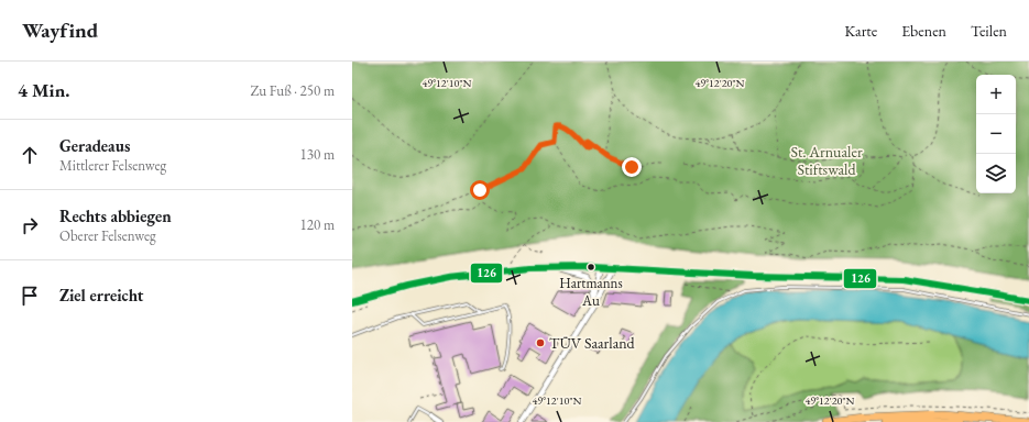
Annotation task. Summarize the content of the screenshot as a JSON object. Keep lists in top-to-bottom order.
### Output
{
  "parks": ["St. Arnualer Stiftswald"],
  "places": ["Hartmanns Au", "TÜV Saarland"],
  "lines": ["transit line 126"],
  "page": {
    "header": "Wayfind",
    "nav": ["Karte", "Ebenen", "Teilen"],
    "heading": ["4 Min.", "Zu Fuß · 250 m"],
    "map_buttons": ["+", "−"],
    "list": [
      ["Geradeaus", "Mittlerer Felsenweg", "130 m"],
      ["Rechts abbiegen", "Oberer Felsenweg", "120 m"],
      "Ziel erreicht"
    ]
  },
  "coordinates": ["49°12'10\"N", "49°12'20\"N"]
}
